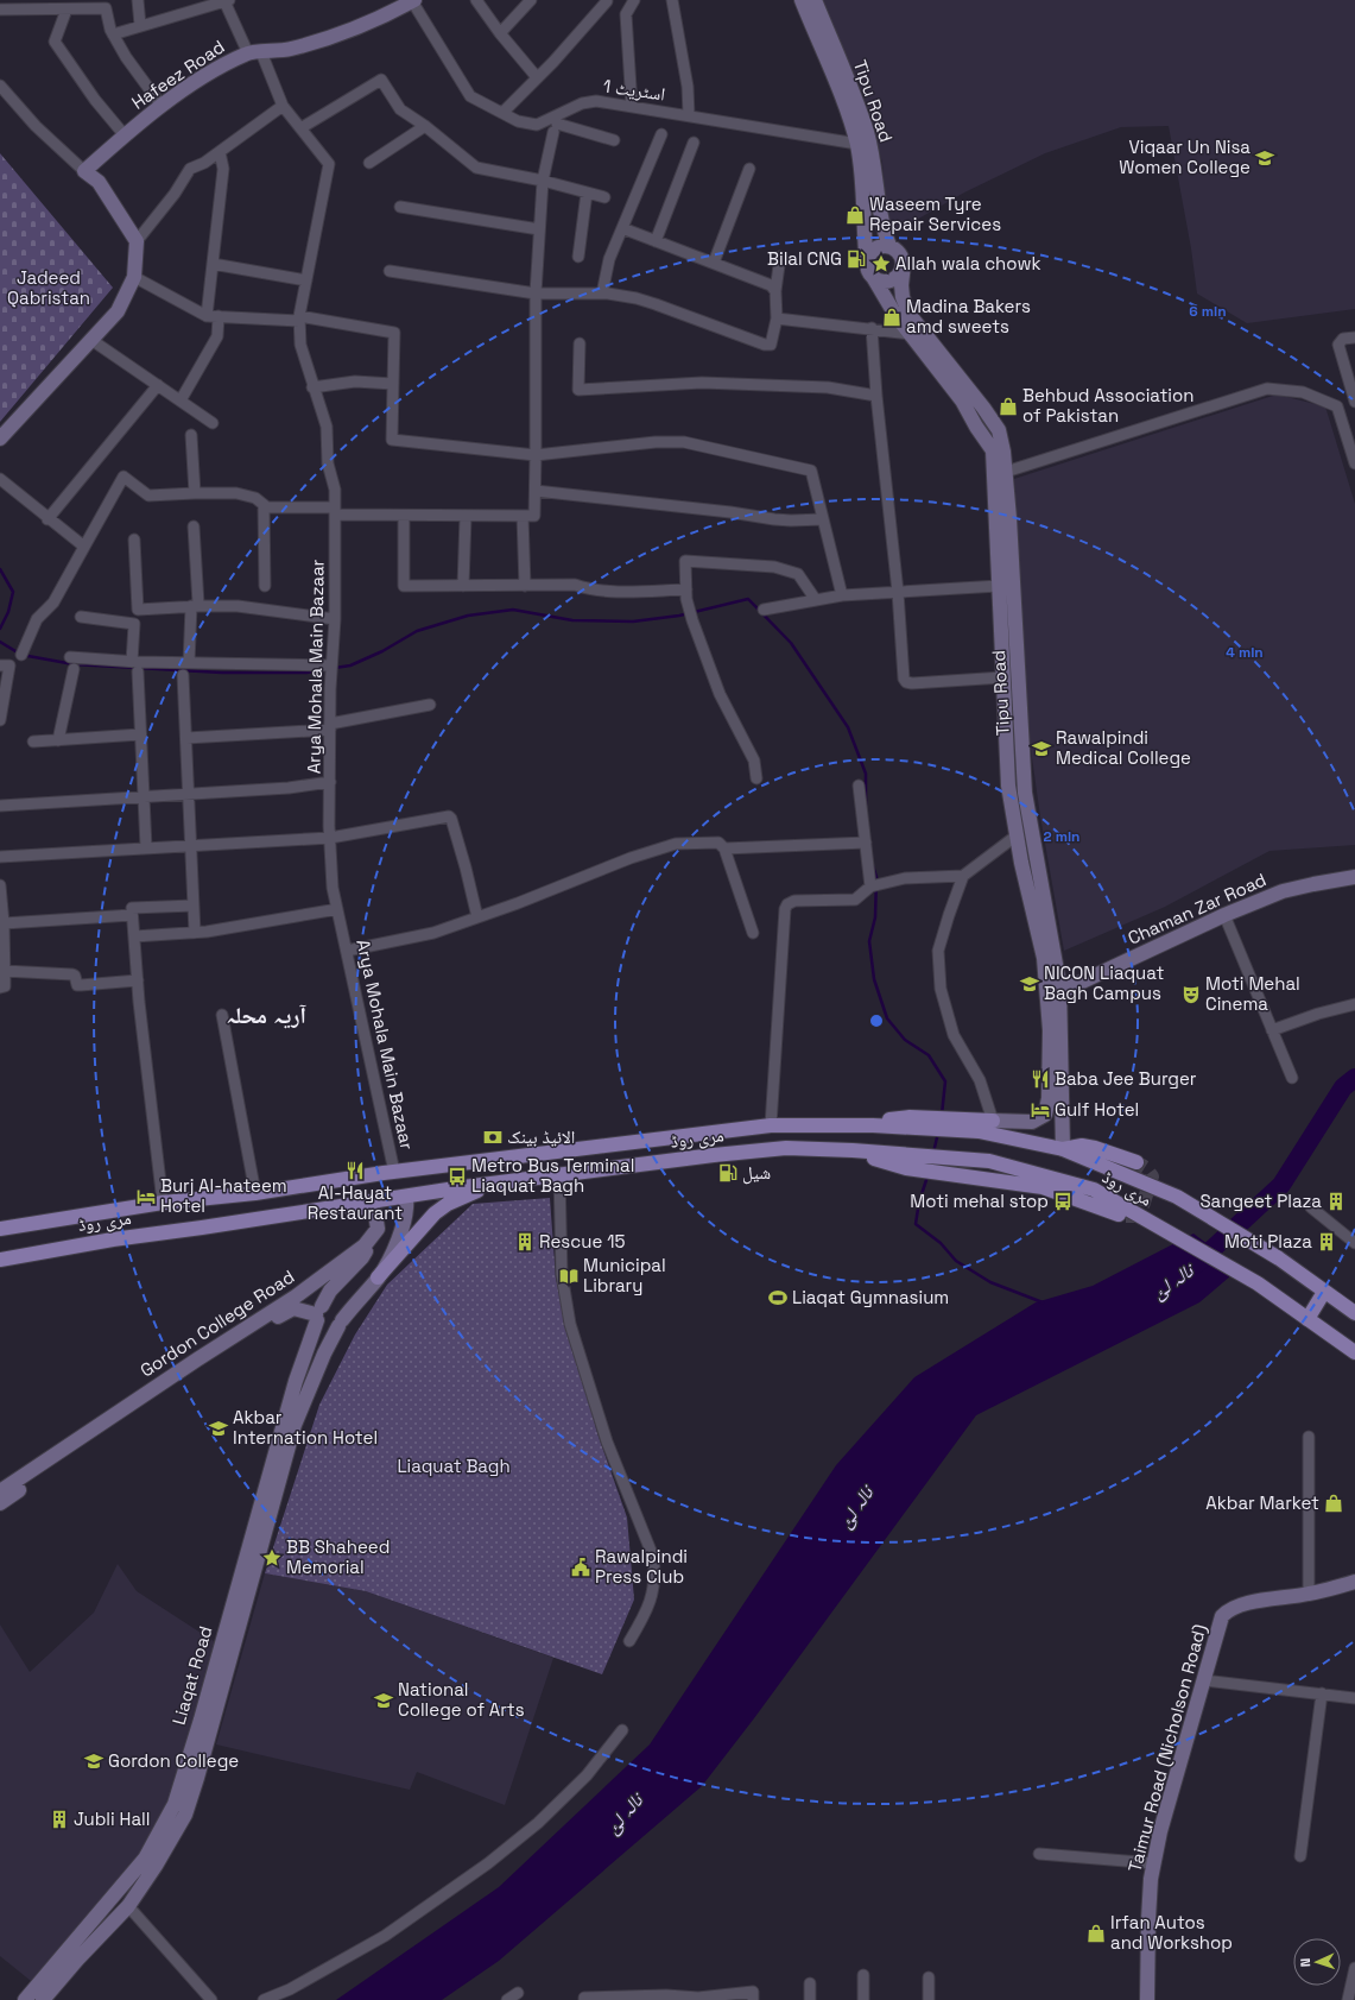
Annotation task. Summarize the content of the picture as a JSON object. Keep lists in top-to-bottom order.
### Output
{
  "streets": {
    "main road": [
      "Hafeez Road",
      "Tipu Road",
      "Chaman Zar Road",
      "مری روڈ",
      "Gordon College Road",
      "Liaqat Road",
      "Taimur Road (Nicholson Road)"
    ],
    "street": ["اسٹریٹ 1", "Arya Mohala Main Bazaar"]
  },
  "crossings": [
    ["Hafeez Road", "اسٹریٹ 1"],
    ["Tipu Road", "Chaman Zar Road"],
    ["Tipu Road", "مری روڈ"],
    ["Arya Mohala Main Bazaar", "مری روڈ"],
    ["مری روڈ", "Liaqat Road"],
    ["Gordon College Road", "Liaqat Road"]
  ],
  "districts": ["آریہ محلہ"],
  "water": ["نالہ لئ"],
  "parks": ["Jadeed Qabristan", "Liaquat Bagh"],
  "places": {
    "school or university": [
      "Viqaar Un Nisa Women College",
      "Rawalpindi Medical College",
      "NICON Liaquat Bagh Campus",
      "Akbar Internation Hotel",
      "National College of Arts",
      "Gordon College"
    ],
    "shop": [
      "Waseem Tyre Repair Services",
      "Madina Bakers amd sweets",
      "Behbud Association of Pakistan",
      "Akbar Market",
      "Irfan Autos and Workshop"
    ],
    "fuel station": ["Bilal CNG", "شیل"],
    "place": ["Allah wala chowk", "BB Shaheed Memorial"],
    "theatre": ["Moti Mehal Cinema"],
    "restaurant": ["Baba Jee Burger", "Al-Hayat Restaurant"],
    "hotel": ["Gulf Hotel", "Burj Al-hateem Hotel"],
    "bank": ["الائیڈ بینک"],
    "bus stop": ["Metro Bus Terminal Liaquat Bagh", "Moti mehal stop"],
    "building": [
      "Sangeet Plaza",
      "Rescue 15",
      "Moti Plaza",
      "Jubli Hall"
    ],
    "library": ["Municipal Library"],
    "sports": ["Liaqat Gymnasium"],
    "public building": ["Rawalpindi Press Club"]
  },
  "north": "left",
  "rings": ["6 min", "4 min", "2 min"]
}
